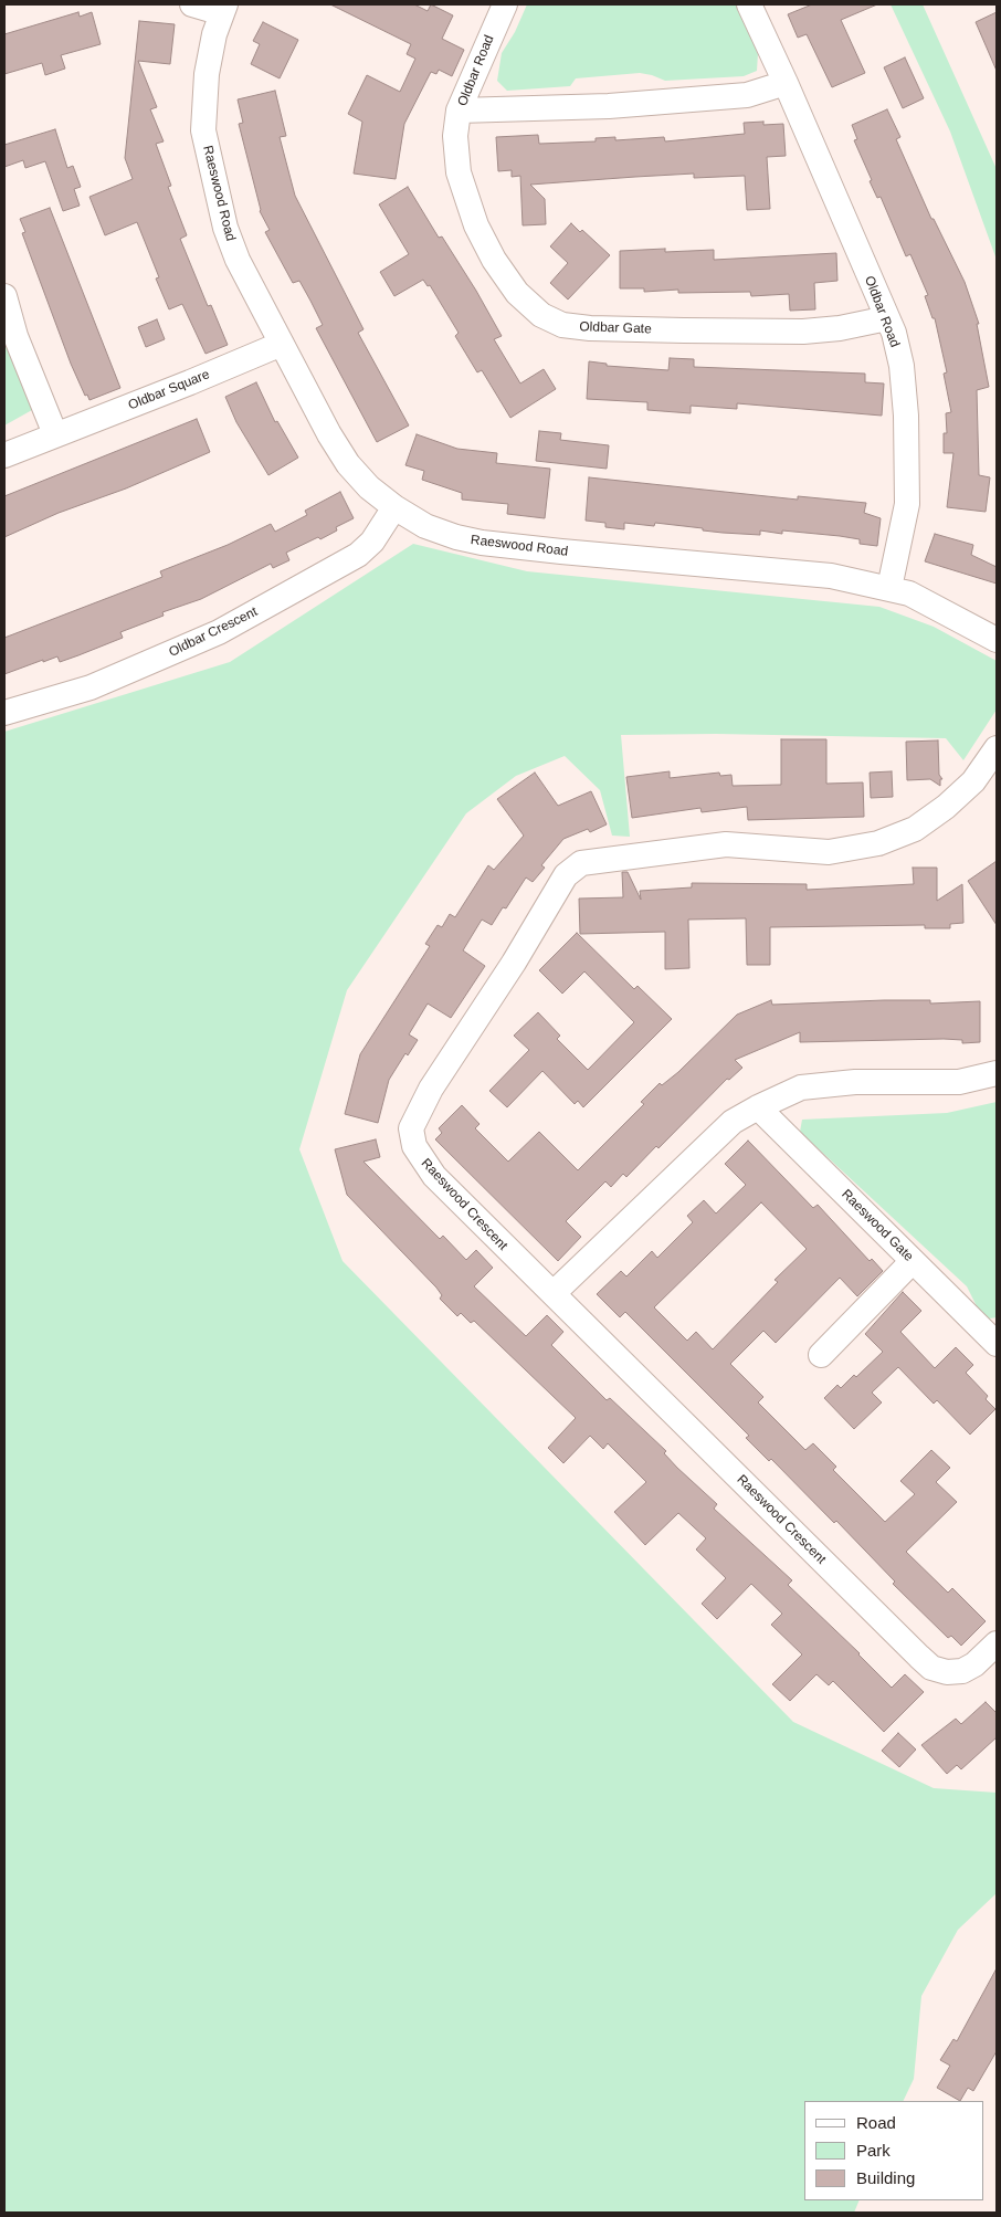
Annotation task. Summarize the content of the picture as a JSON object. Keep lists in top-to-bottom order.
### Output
{
  "streets": {
    "street": [
      "Oldbar Road",
      "Raeswood Road",
      "Oldbar Gate",
      "Oldbar Square",
      "Oldbar Crescent",
      "Raeswood Crescent",
      "Raeswood Gate"
    ]
  },
  "crossings": [
    ["Oldbar Road", "Raeswood Road"],
    ["Oldbar Road", "Oldbar Gate"],
    ["Raeswood Road", "Oldbar Square"],
    ["Raeswood Road", "Oldbar Crescent"]
  ],
  "legend": ["Road", "Park", "Building"]
}
